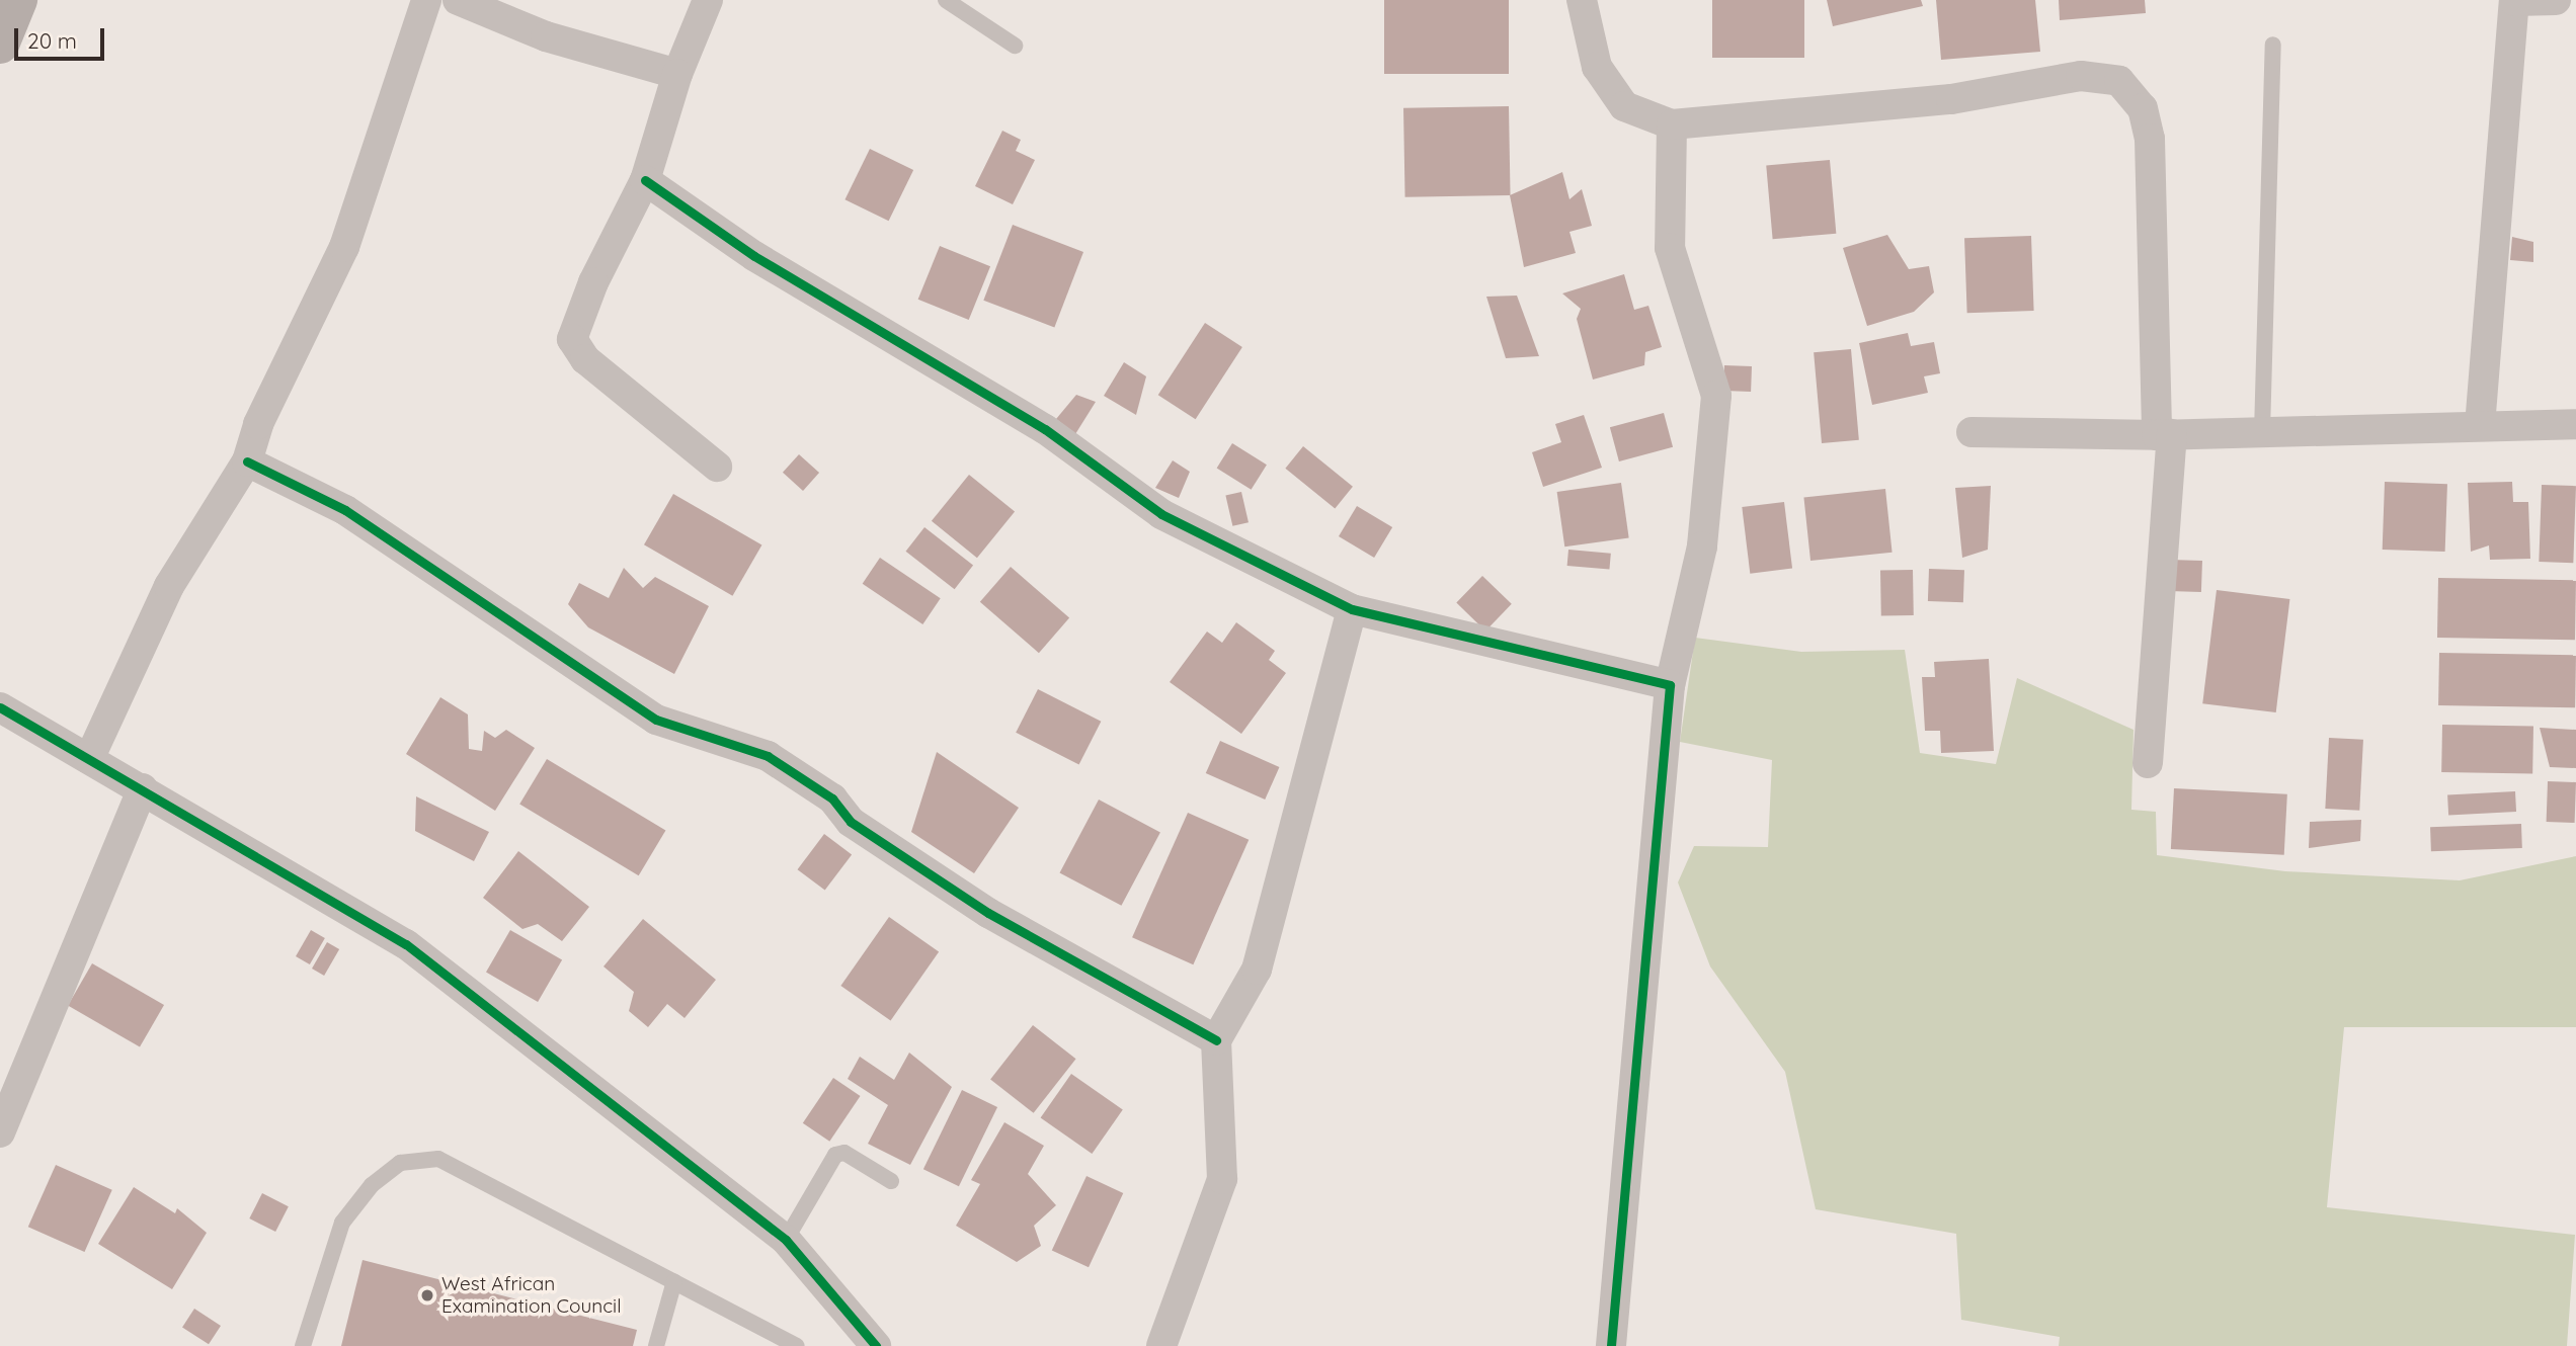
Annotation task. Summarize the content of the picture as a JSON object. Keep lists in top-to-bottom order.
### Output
{
  "places": ["West African Examination Council"],
  "scale_bar": "20 m"
}
